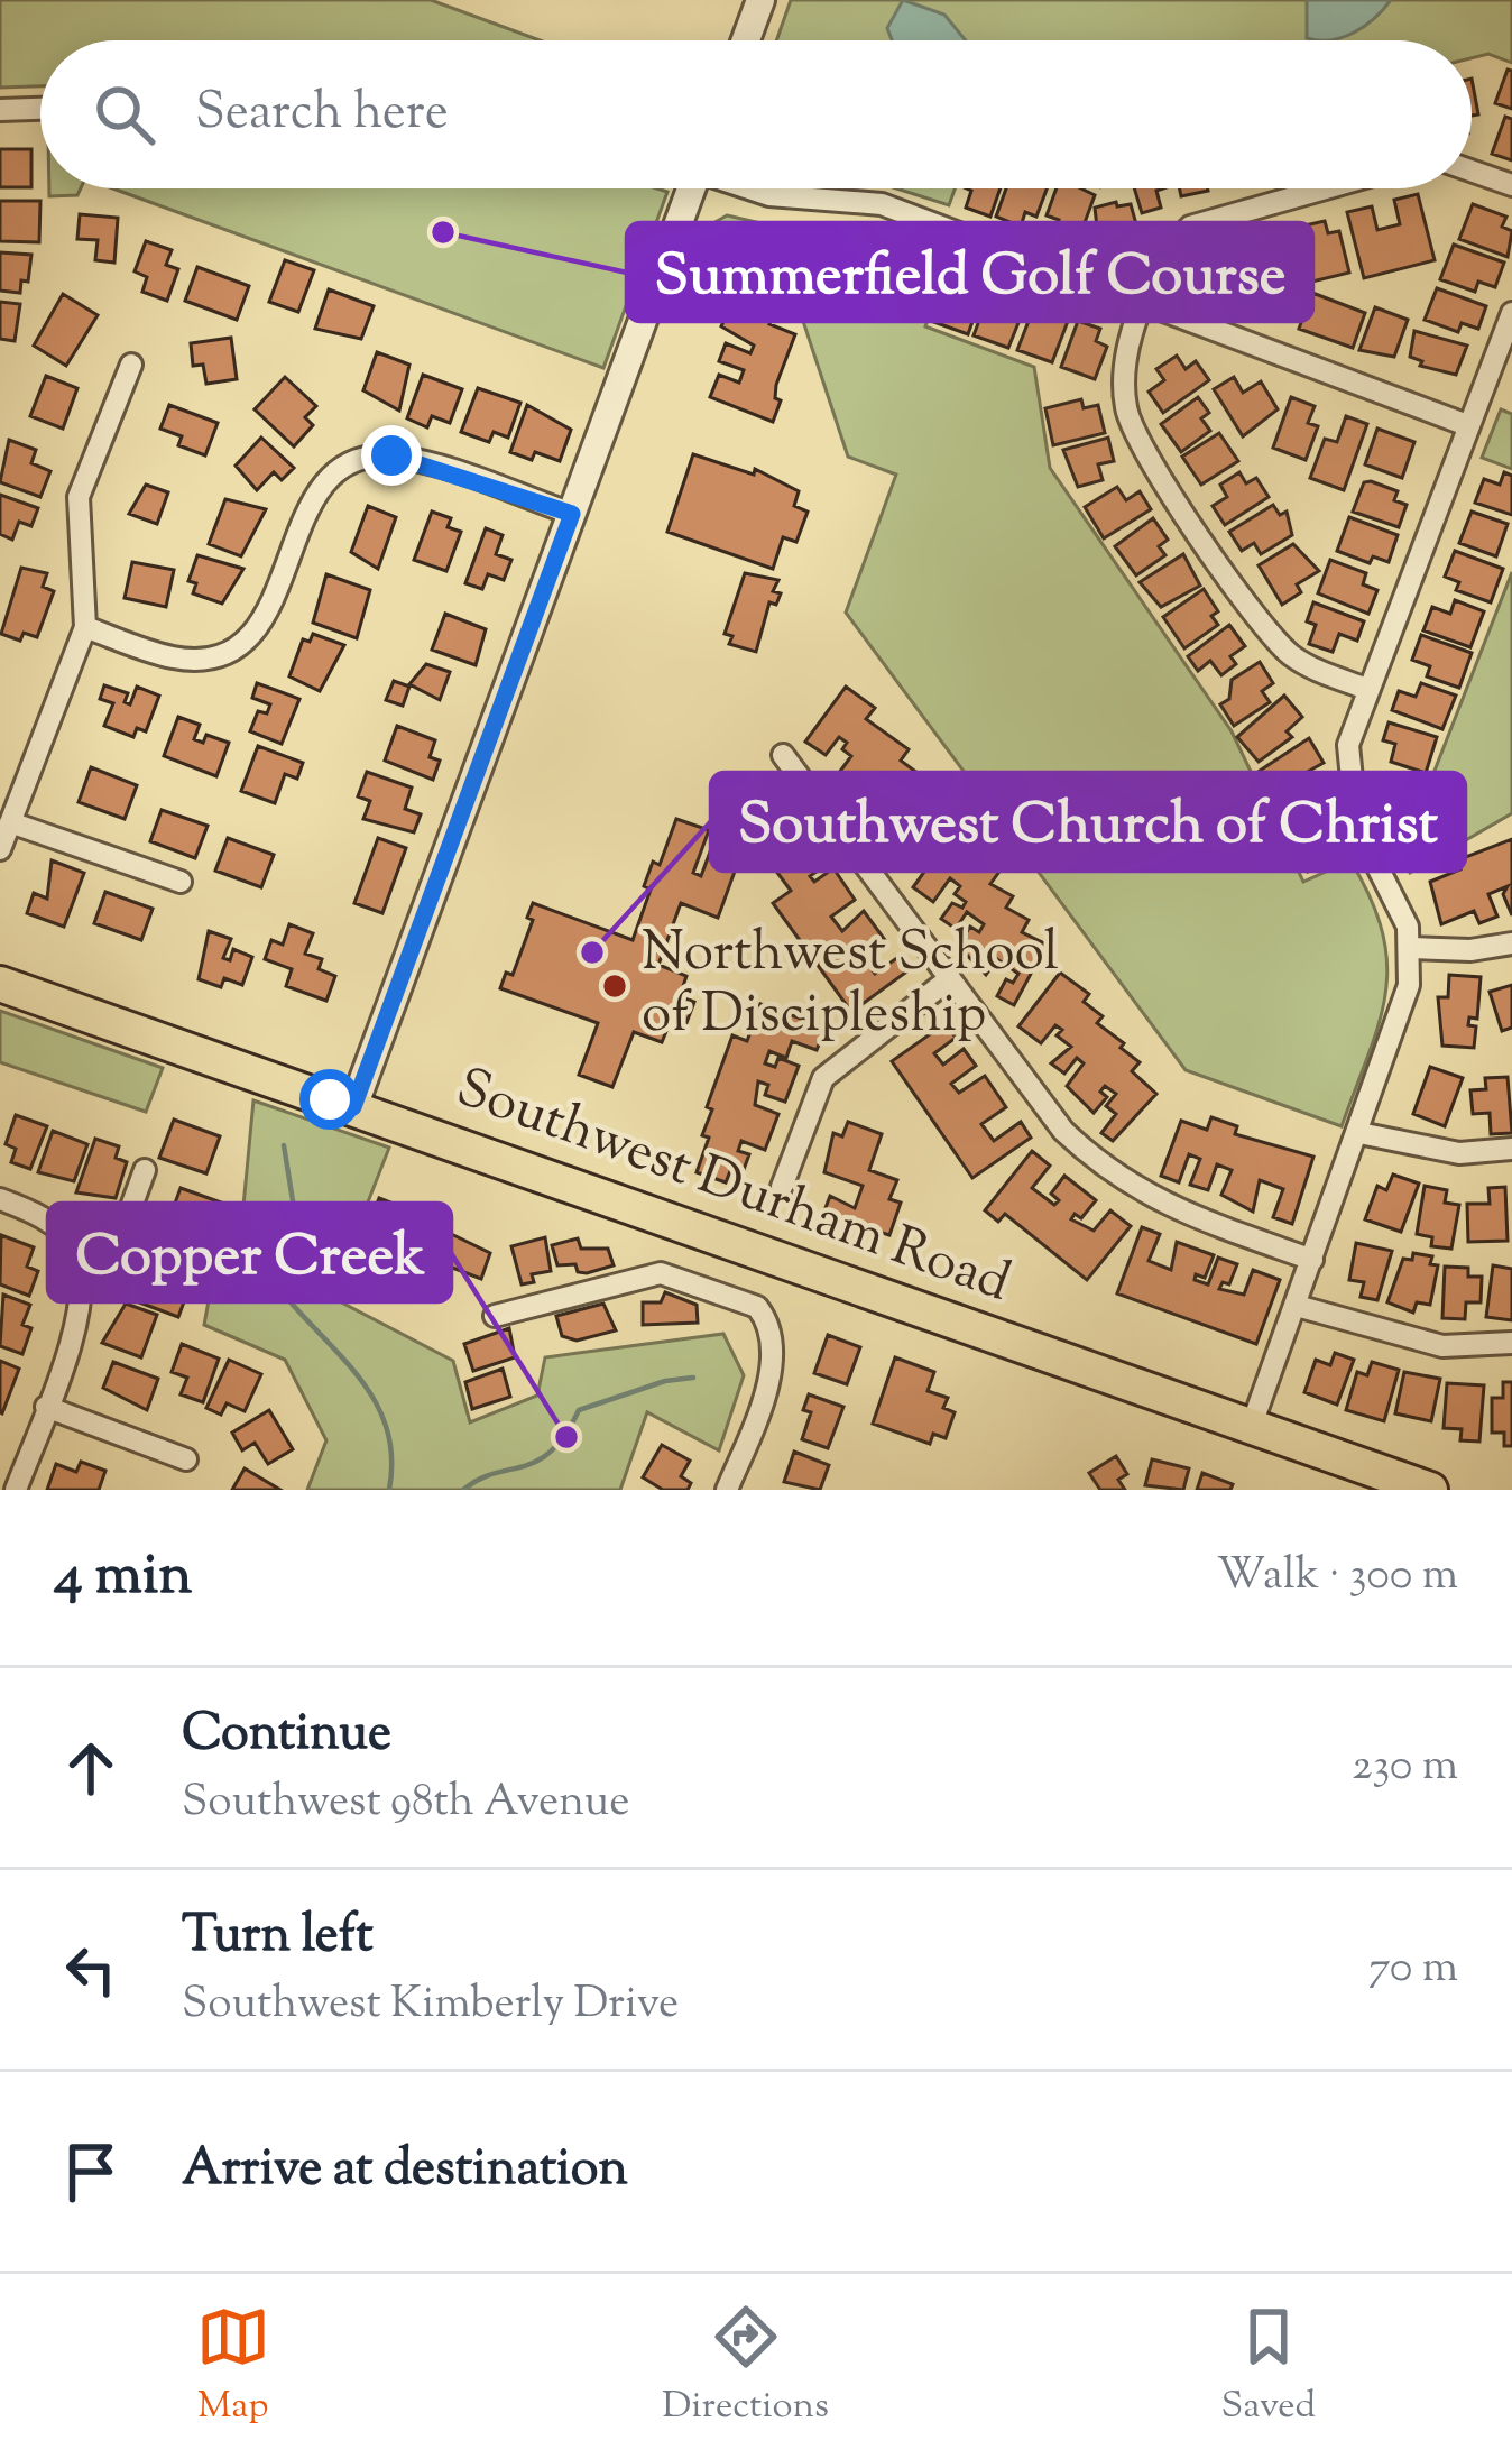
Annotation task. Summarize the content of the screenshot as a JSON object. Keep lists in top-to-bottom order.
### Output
{
  "streets": {
    "main road": ["Southwest Durham Road"]
  },
  "places": [
    "Summerfield Golf Course",
    "Southwest Church of Christ",
    "Northwest School of Discipleship",
    "Copper Creek"
  ],
  "page": {
    "search": "Search here",
    "heading": ["4 min", "Walk · 300 m"],
    "list": [
      ["Continue", "Southwest 98th Avenue", "230 m"],
      ["Turn left", "Southwest Kimberly Drive", "70 m"],
      "Arrive at destination"
    ],
    "nav": ["Map", "Directions", "Saved"]
  }
}
